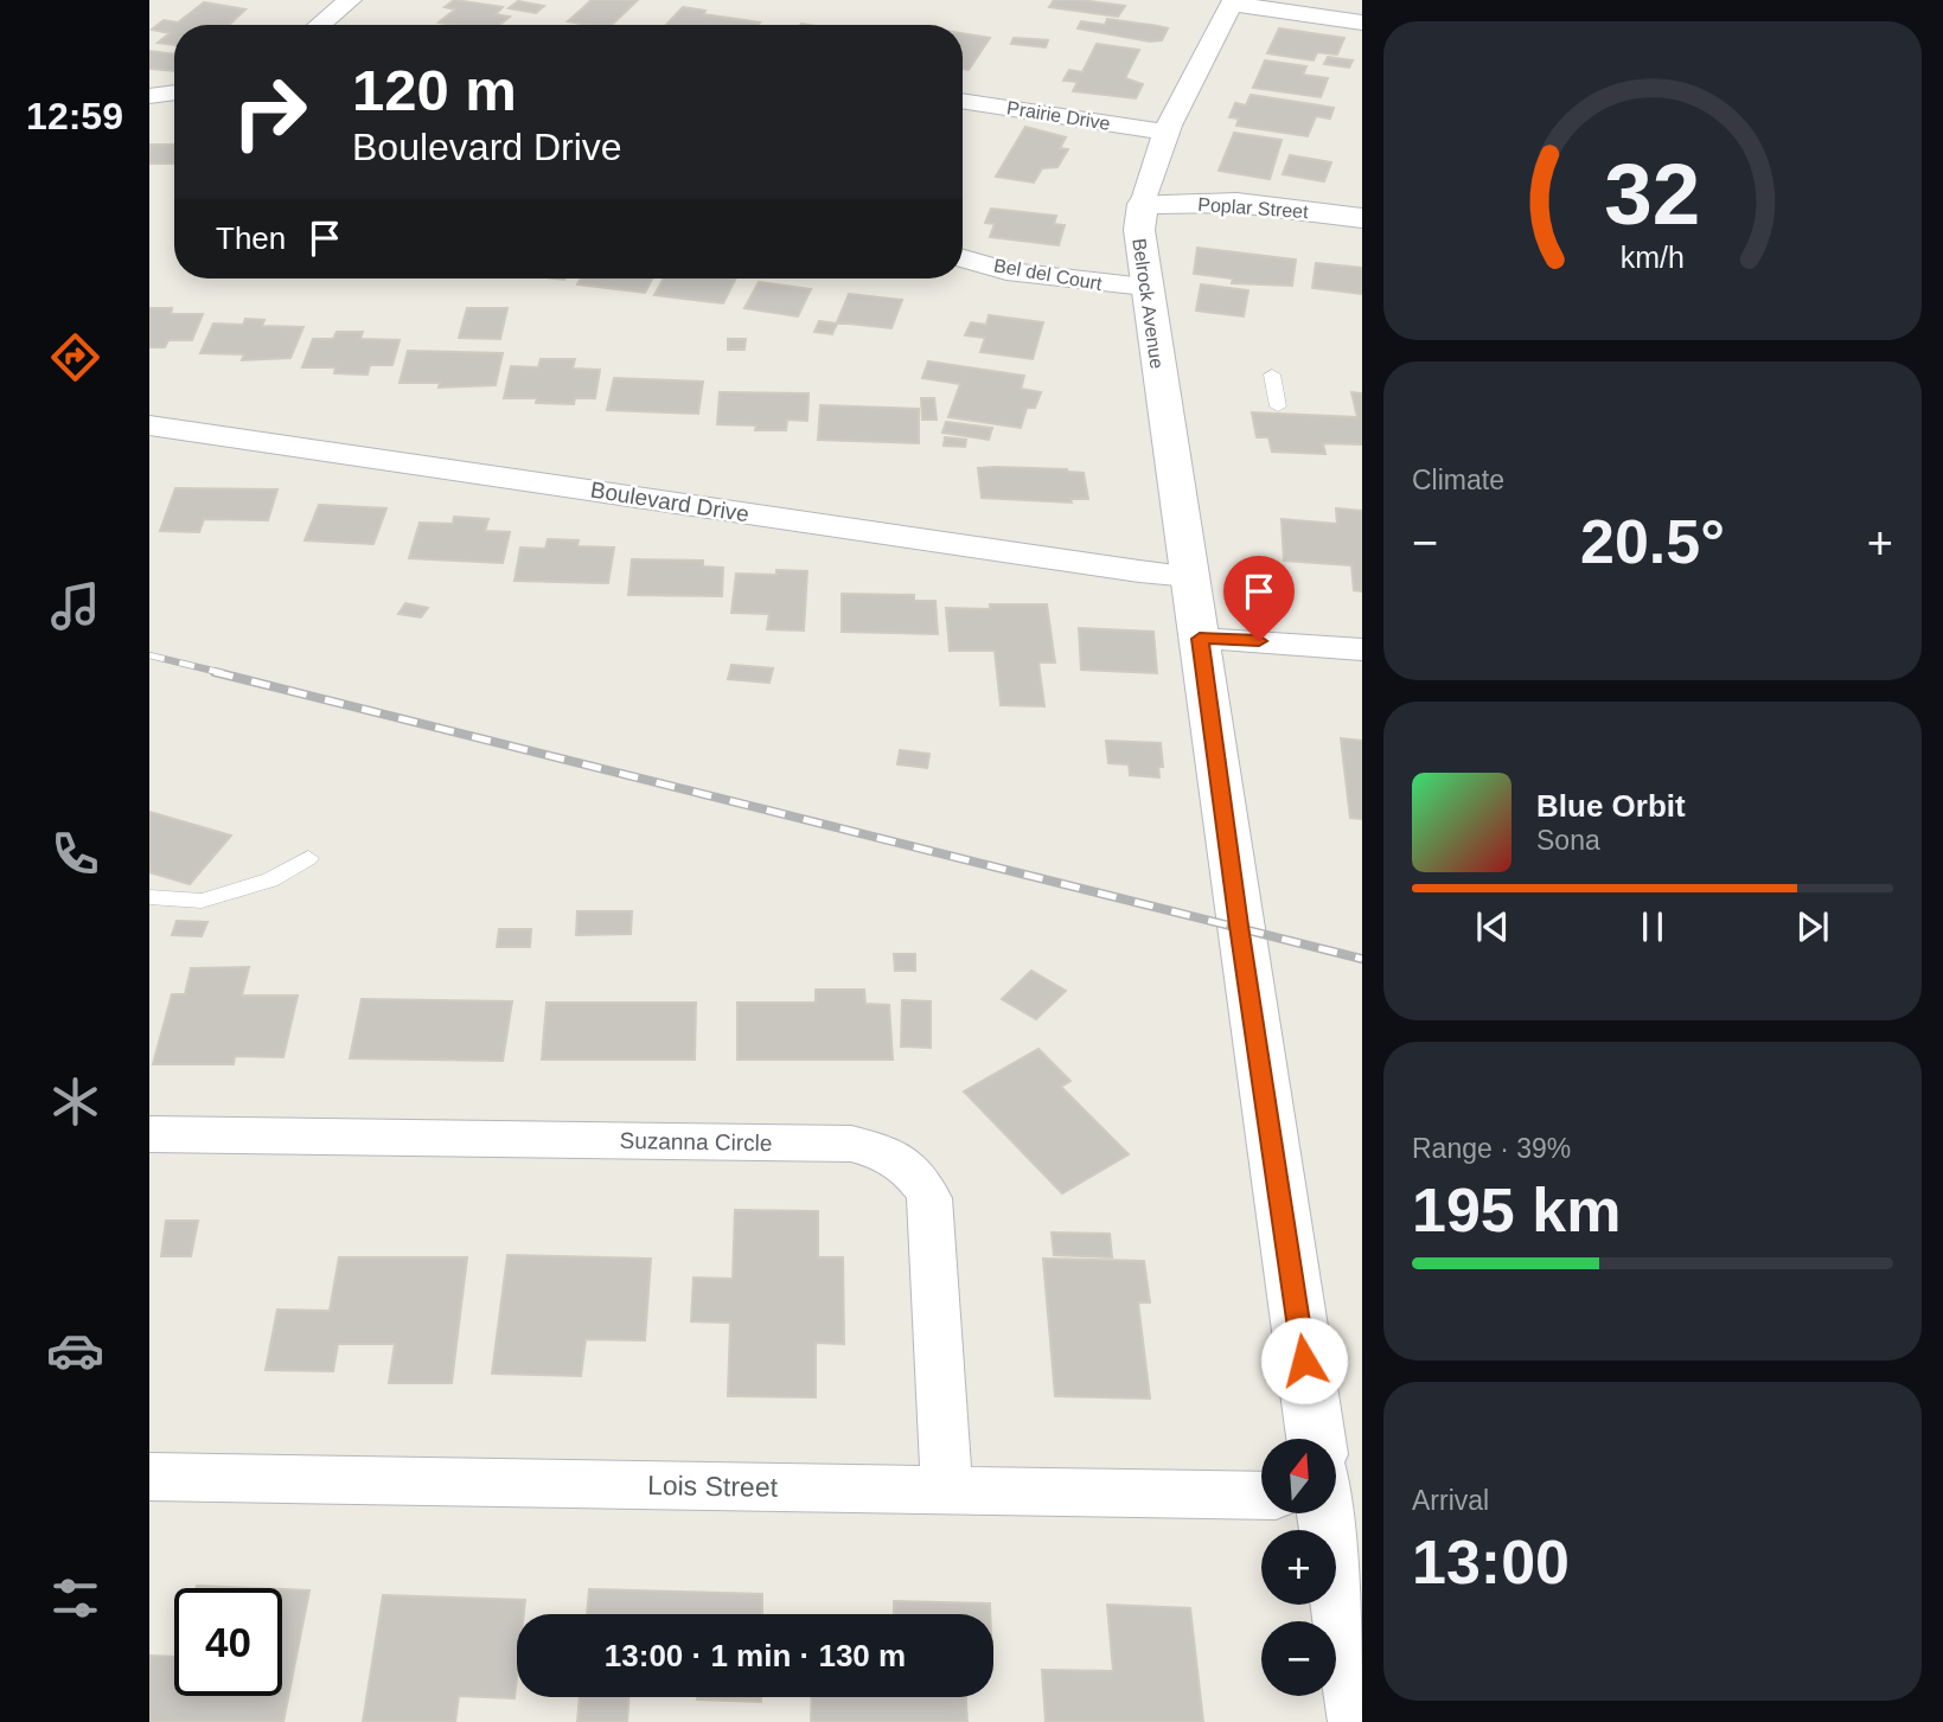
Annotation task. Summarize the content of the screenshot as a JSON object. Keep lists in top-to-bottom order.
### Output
{
  "streets": {
    "street": [
      "Prairie Drive",
      "Poplar Street",
      "Bel del Court",
      "Belrock Avenue",
      "Boulevard Drive",
      "Suzanna Circle",
      "Lois Street"
    ]
  },
  "crossings": [
    ["Prairie Drive", "Belrock Avenue"],
    ["Poplar Street", "Belrock Avenue"],
    ["Bel del Court", "Belrock Avenue"],
    ["Belrock Avenue", "Boulevard Drive"],
    ["Suzanna Circle", "Lois Street"]
  ],
  "north": "top",
  "page": {
    "tabs": "12:59",
    "turn": ["120 m", "Boulevard Drive"],
    "then": "Then",
    "tile": [
      "Climate",
      ["Range · 39%", "195 km"],
      ["Arrival", "13:00"]
    ],
    "heat": ["−", "20.5°", "+"],
    "song": ["Blue Orbit", "Sona"],
    "map_buttons": ["+", "−"],
    "limit": "40",
    "trip": "13:00 · 1 min · 130 m",
    "gauge": ["32", "km/h"]
  }
}
